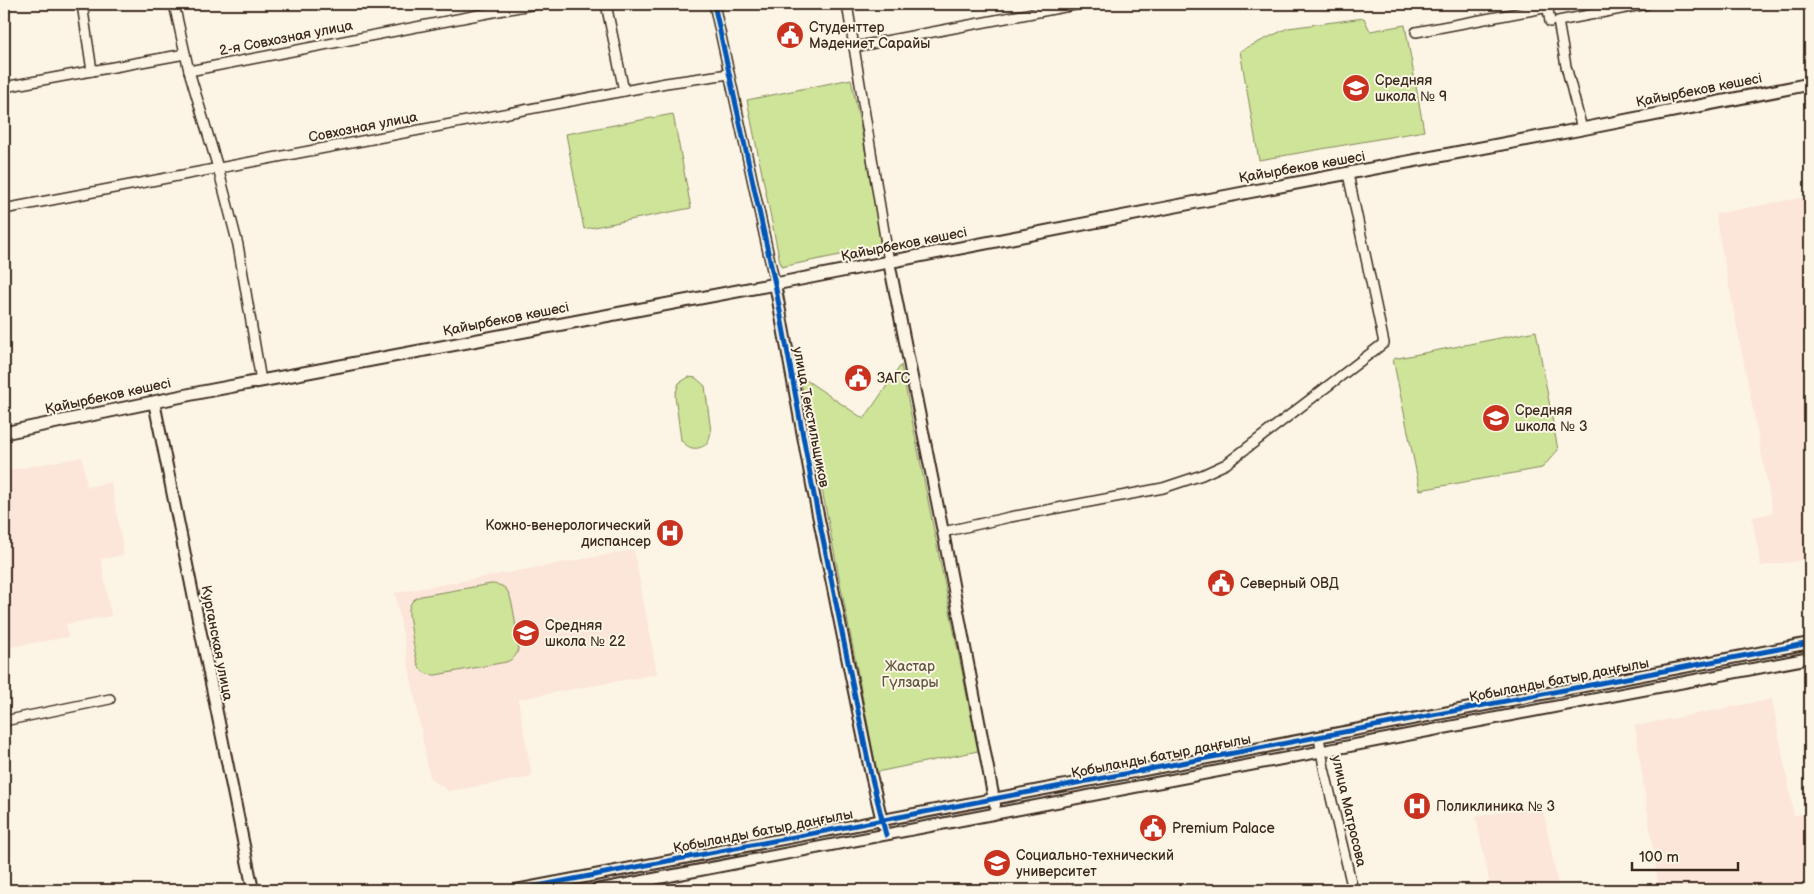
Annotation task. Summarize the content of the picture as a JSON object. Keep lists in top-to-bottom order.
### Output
{
  "streets": {
    "main road": ["Қайырбеков көшесі"],
    "street": [
      "2-я Совхозная улица",
      "Совхозная улица",
      "улица Текстильщиков",
      "Курганская улица",
      "Қобыланды батыр даңғылы",
      "улица Матросова"
    ]
  },
  "crossings": [
    ["Қайырбеков көшесі", "улица Текстильщиков"],
    ["Қайырбеков көшесі", "Курганская улица"],
    ["Совхозная улица", "улица Текстильщиков"],
    ["улица Текстильщиков", "Қобыланды батыр даңғылы"],
    ["Қобыланды батыр даңғылы", "улица Матросова"]
  ],
  "parks": ["Жастар Гүлзары"],
  "places": {
    "public building": [
      "Студенттер Мәдениет Сарайы",
      "ЗАГС",
      "Северный ОВД",
      "Premium Palace"
    ],
    "school or university": [
      "Средняя школа № 9",
      "Средняя школа № 3",
      "Средняя школа № 22",
      "Социально-технический университет"
    ],
    "hospital": ["Кожно-венерологический диспансер", "Поликлиника № 3"]
  },
  "scale_bar": "100 m"
}
